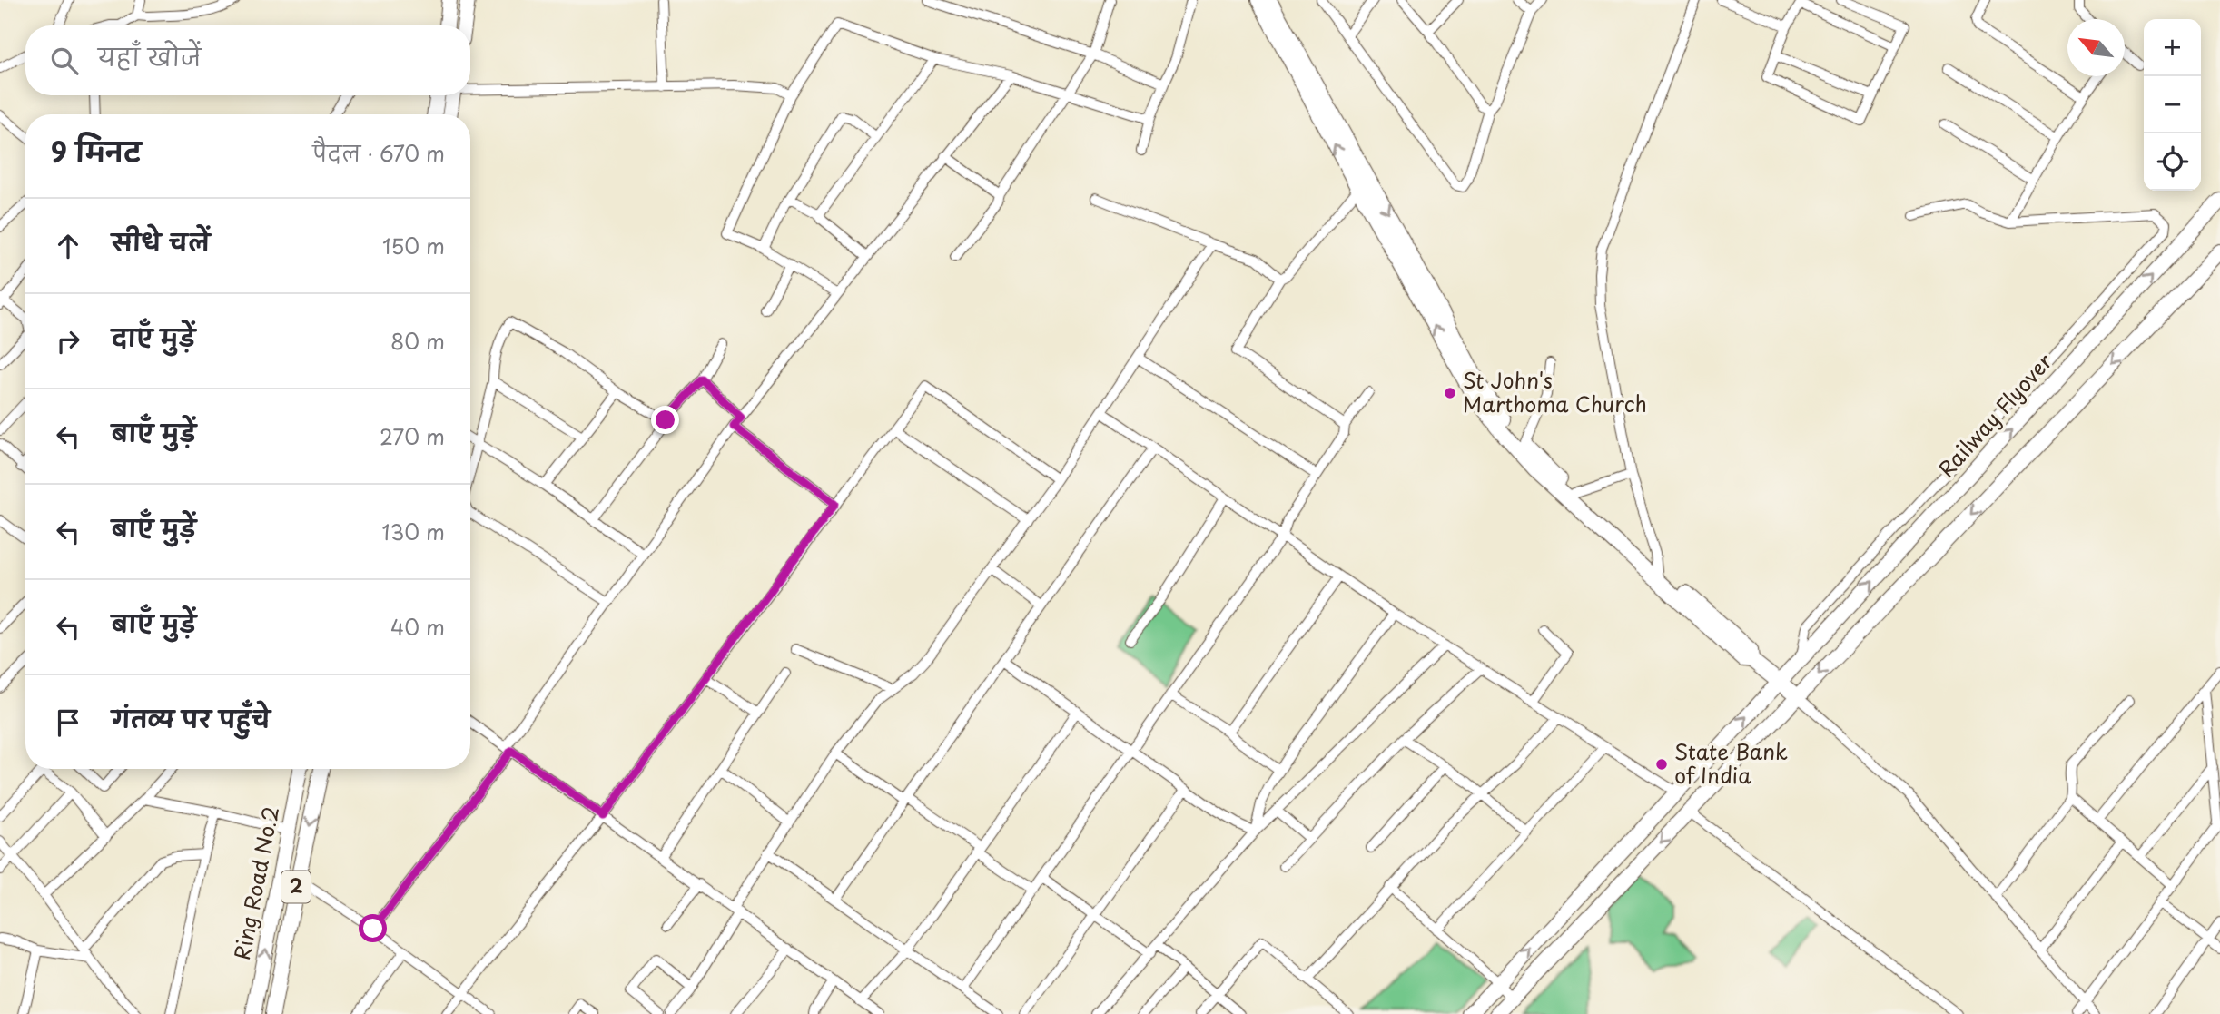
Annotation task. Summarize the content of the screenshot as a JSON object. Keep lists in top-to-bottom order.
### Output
{
  "streets": {
    "main road": ["Railway Flyover", "Ring Road No.2", "2"]
  },
  "places": ["St John's Marthoma Church", "State Bank of India"],
  "north": "top left",
  "page": {
    "map_buttons": ["+", "−"],
    "search": "यहाँ खोजें",
    "heading": ["9 मिनट", "पैदल · 670 m"],
    "list": [
      ["सीधे चलें", "150 m"],
      ["दाएँ मुड़ें", "80 m"],
      ["बाएँ मुड़ें", "270 m"],
      ["बाएँ मुड़ें", "130 m"],
      ["बाएँ मुड़ें", "40 m"],
      "गंतव्य पर पहुँचे"
    ]
  }
}
